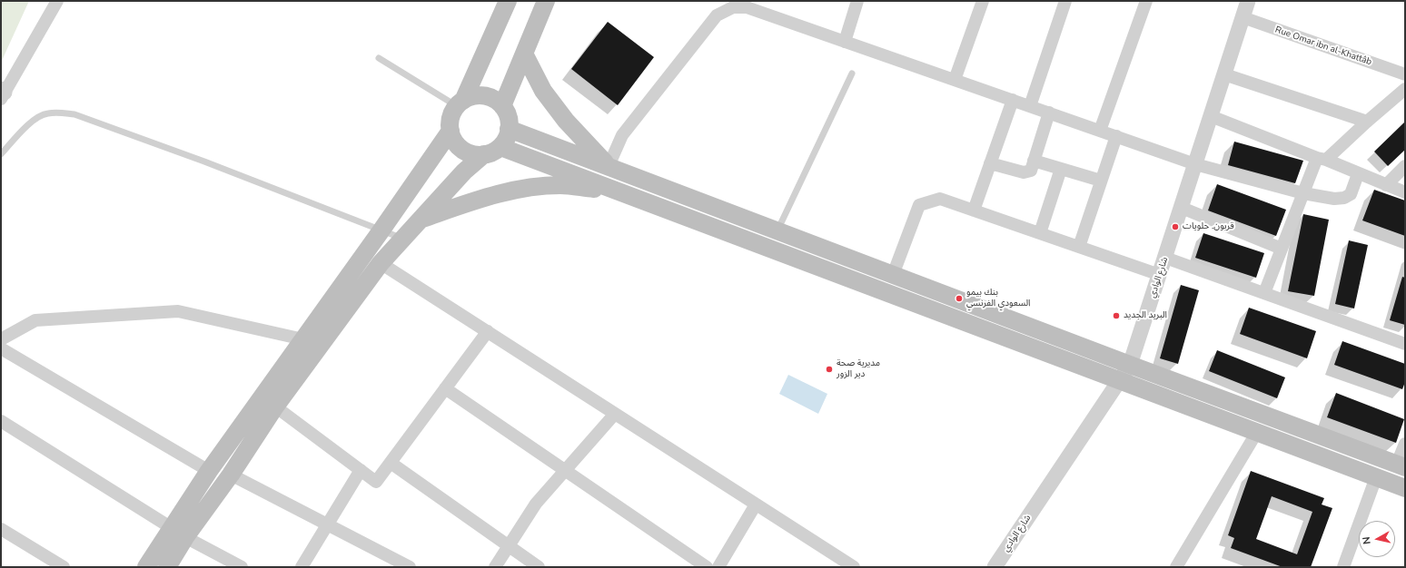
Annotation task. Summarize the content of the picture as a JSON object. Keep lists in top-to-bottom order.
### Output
{
  "streets": {
    "street": ["Rue Omar ibn al-Khattâb", "شارع الوادي"]
  },
  "crossings": [
    ["Rue Omar ibn al-Khattâb", "شارع الوادي"]
  ],
  "places": [
    "قربون. حلويات",
    "بنك بيمو السعودي الفرنسي",
    "البريد الجديد",
    "مديرية صحة دير الزور"
  ],
  "north": "left"
}
